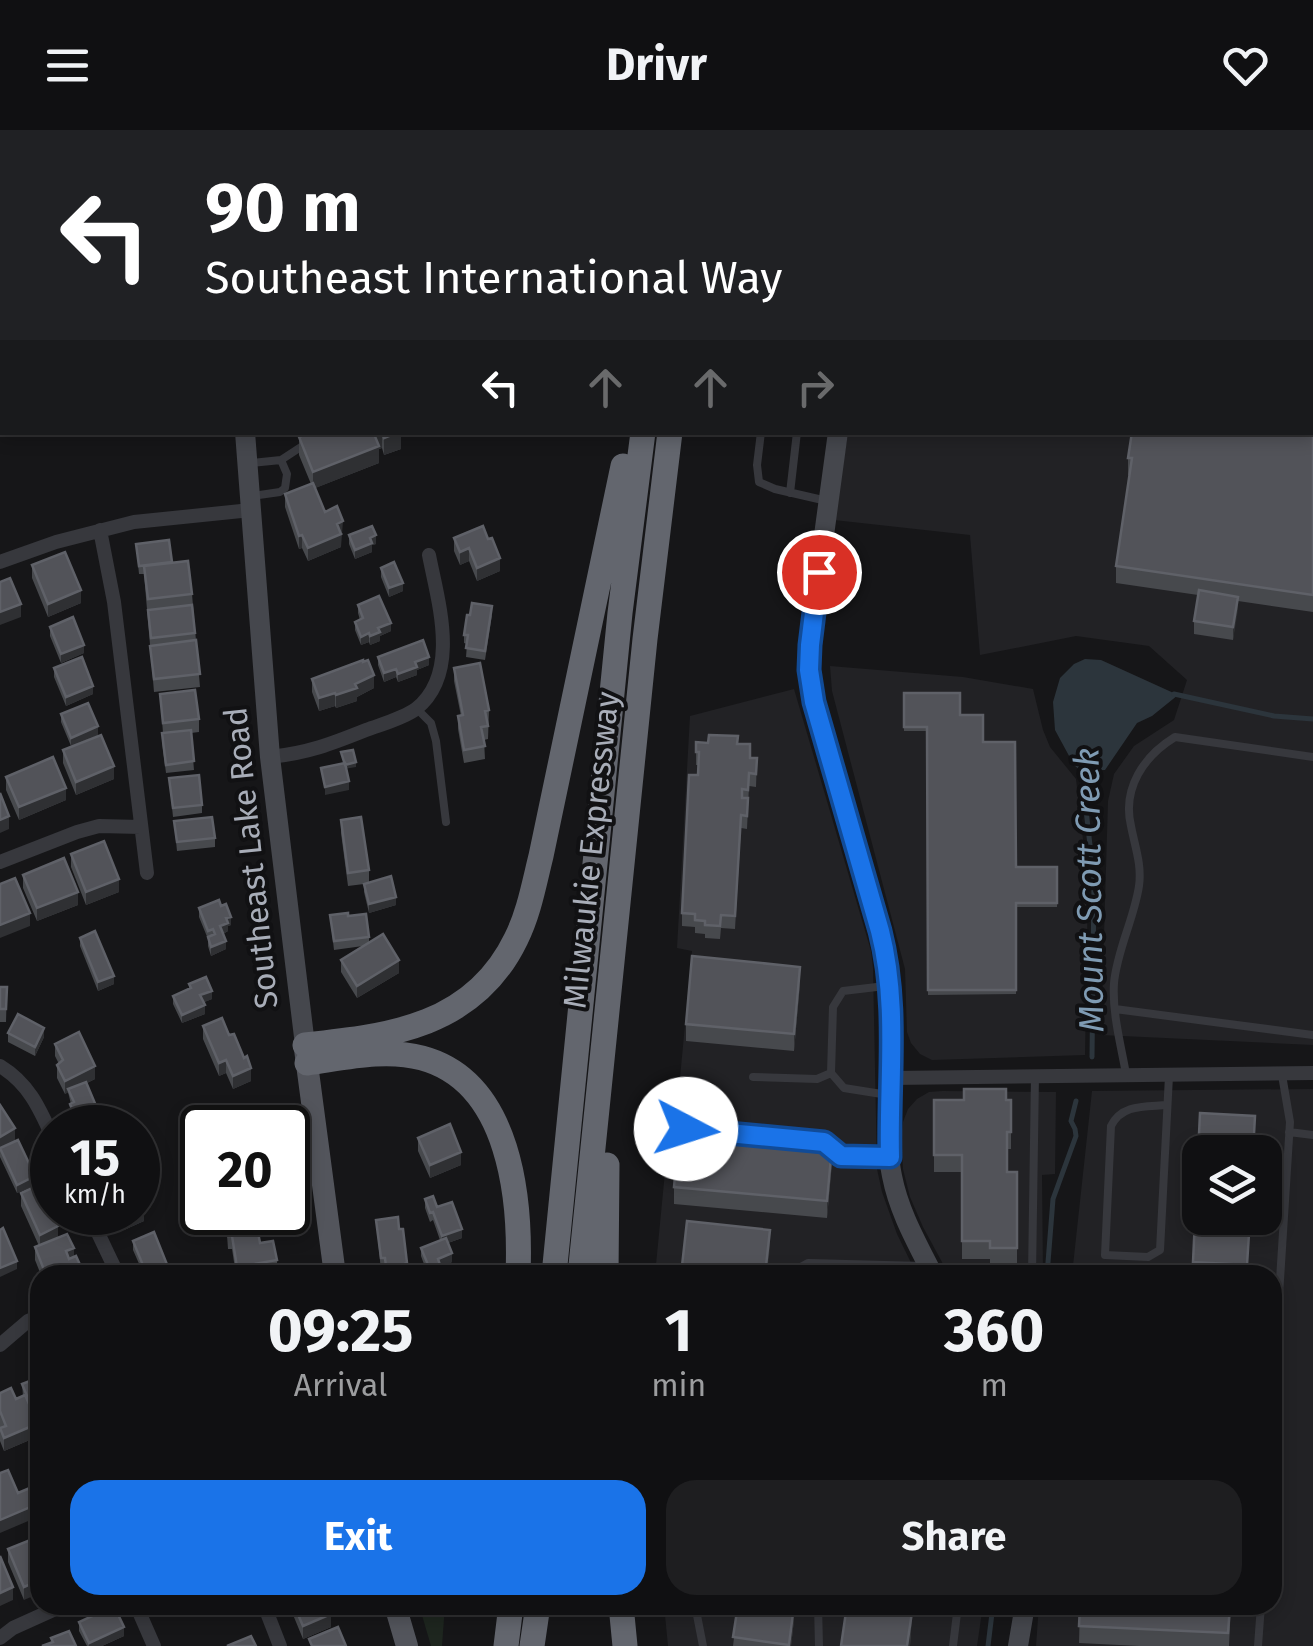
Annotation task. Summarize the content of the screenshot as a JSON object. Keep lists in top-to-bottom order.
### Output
{
  "streets": {
    "highway": ["Milwaukie Expressway"],
    "main road": ["Southeast Lake Road"]
  },
  "water": ["Mount Scott Creek"],
  "page": {
    "header": "Drivr",
    "turn": ["90 m", "Southeast International Way"],
    "speed": "15 km/h",
    "limit": "20",
    "eta": [
      "09:25",
      "Arrival",
      "1",
      "min",
      "360",
      "m"
    ],
    "buttons": ["Exit", "Share"]
  }
}
